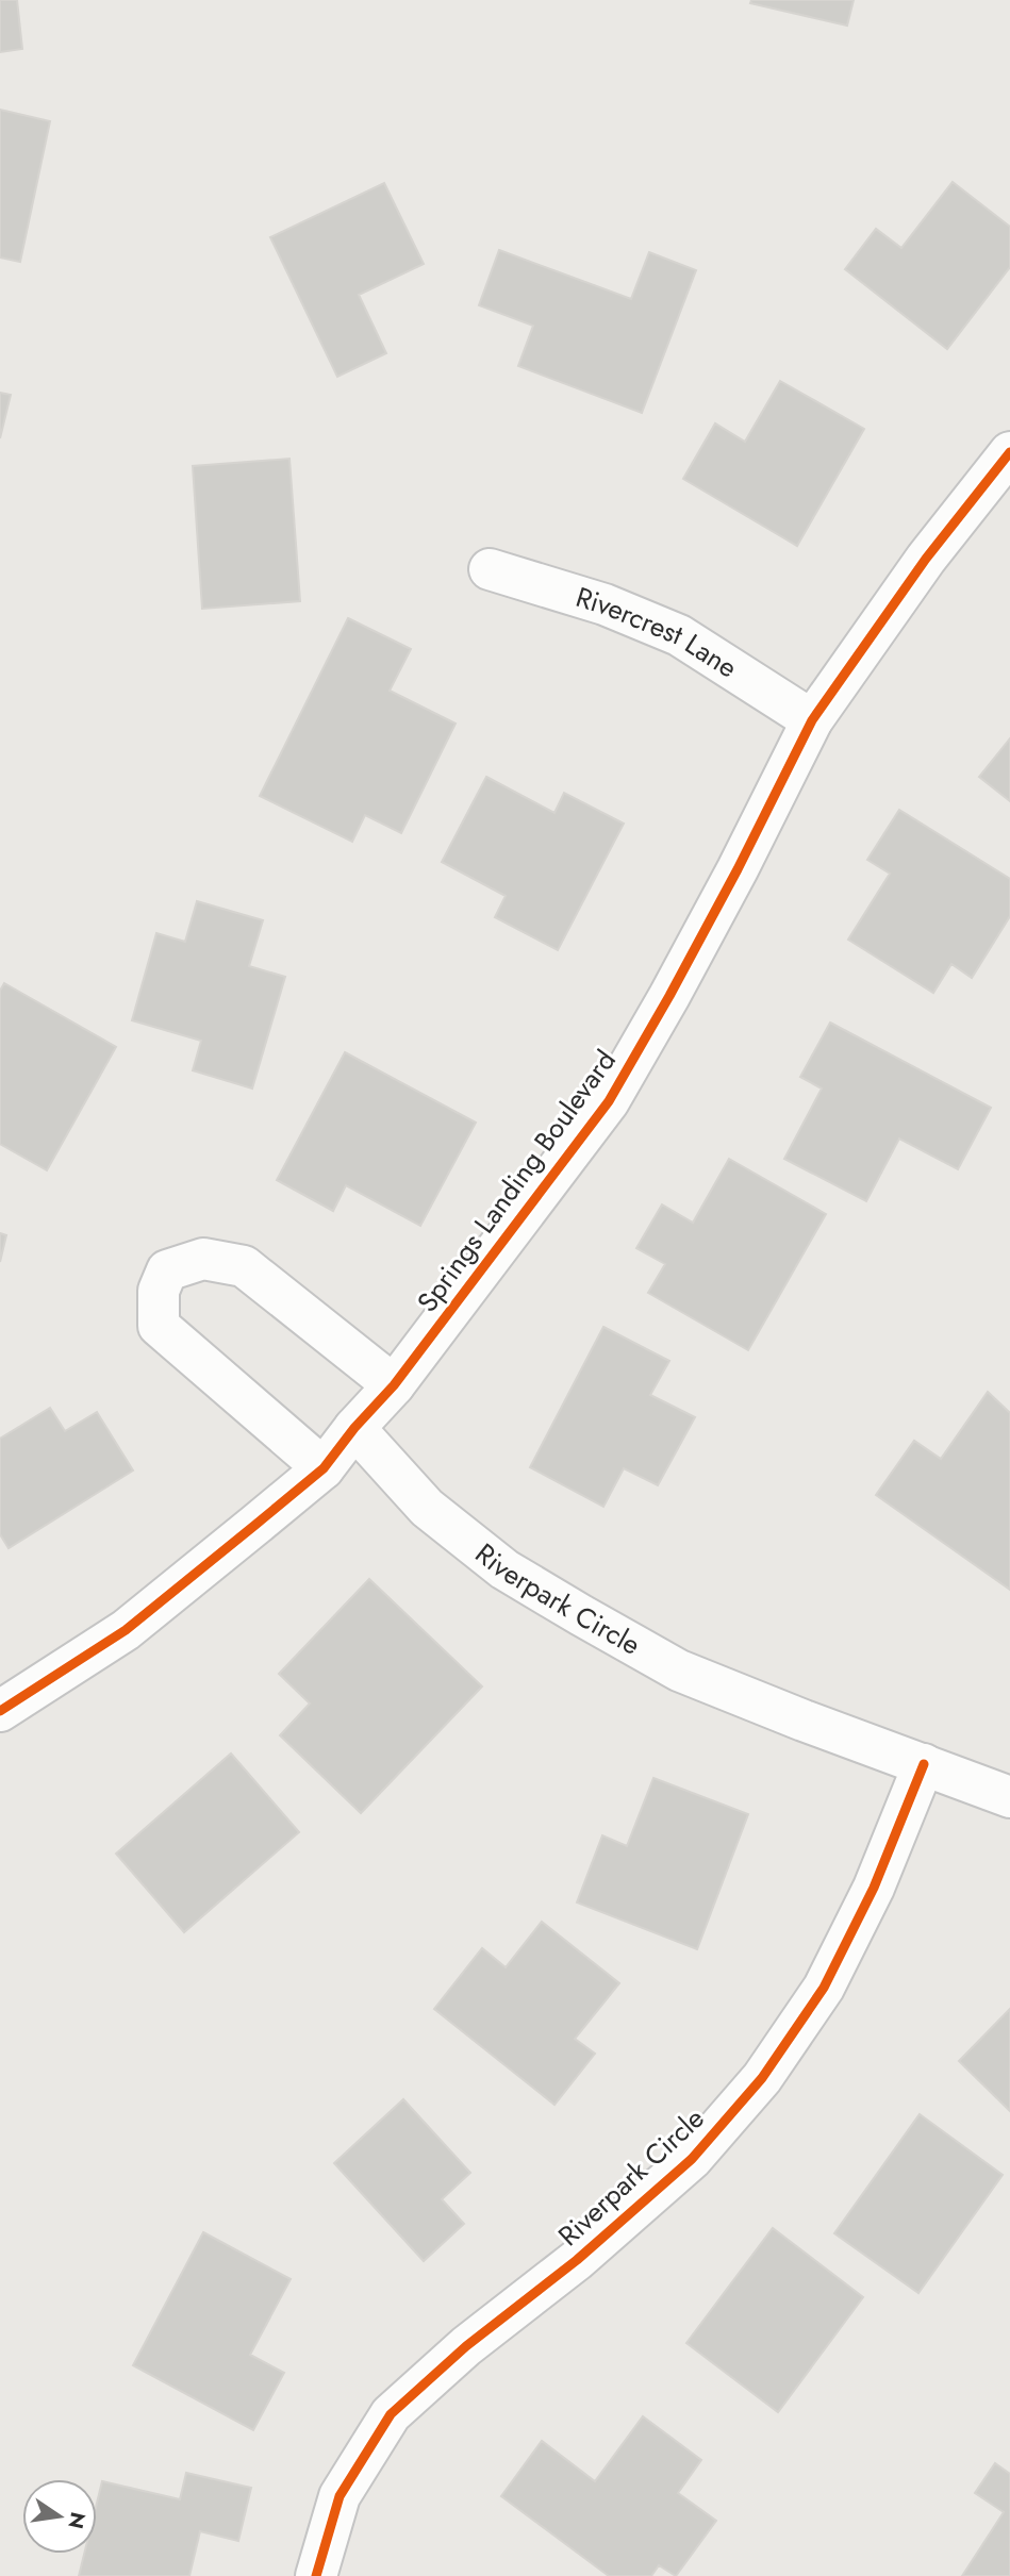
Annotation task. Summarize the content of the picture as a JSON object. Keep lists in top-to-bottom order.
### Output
{
  "streets": {
    "street": ["Rivercrest Lane", "Springs Landing Boulevard", "Riverpark Circle"]
  },
  "crossings": [
    ["Rivercrest Lane", "Springs Landing Boulevard"],
    ["Springs Landing Boulevard", "Riverpark Circle"]
  ],
  "north": "right"
}
